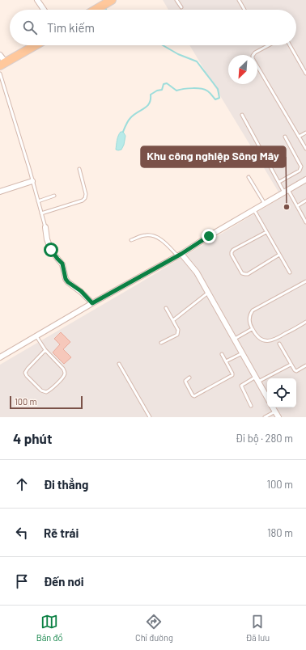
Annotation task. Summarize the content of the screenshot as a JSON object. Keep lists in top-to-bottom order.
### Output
{
  "places": ["Khu công nghiệp Sông Mây"],
  "scale_bar": "100 m",
  "north": "bottom left",
  "page": {
    "search": "Tìm kiếm",
    "scale": "100 m",
    "heading": ["4 phút", "Đi bộ · 280 m"],
    "list": [
      ["Đi thẳng", "100 m"],
      ["Rẽ trái", "180 m"],
      "Đến nơi"
    ],
    "nav": ["Bản đồ", "Chỉ đường", "Đã lưu"]
  }
}
